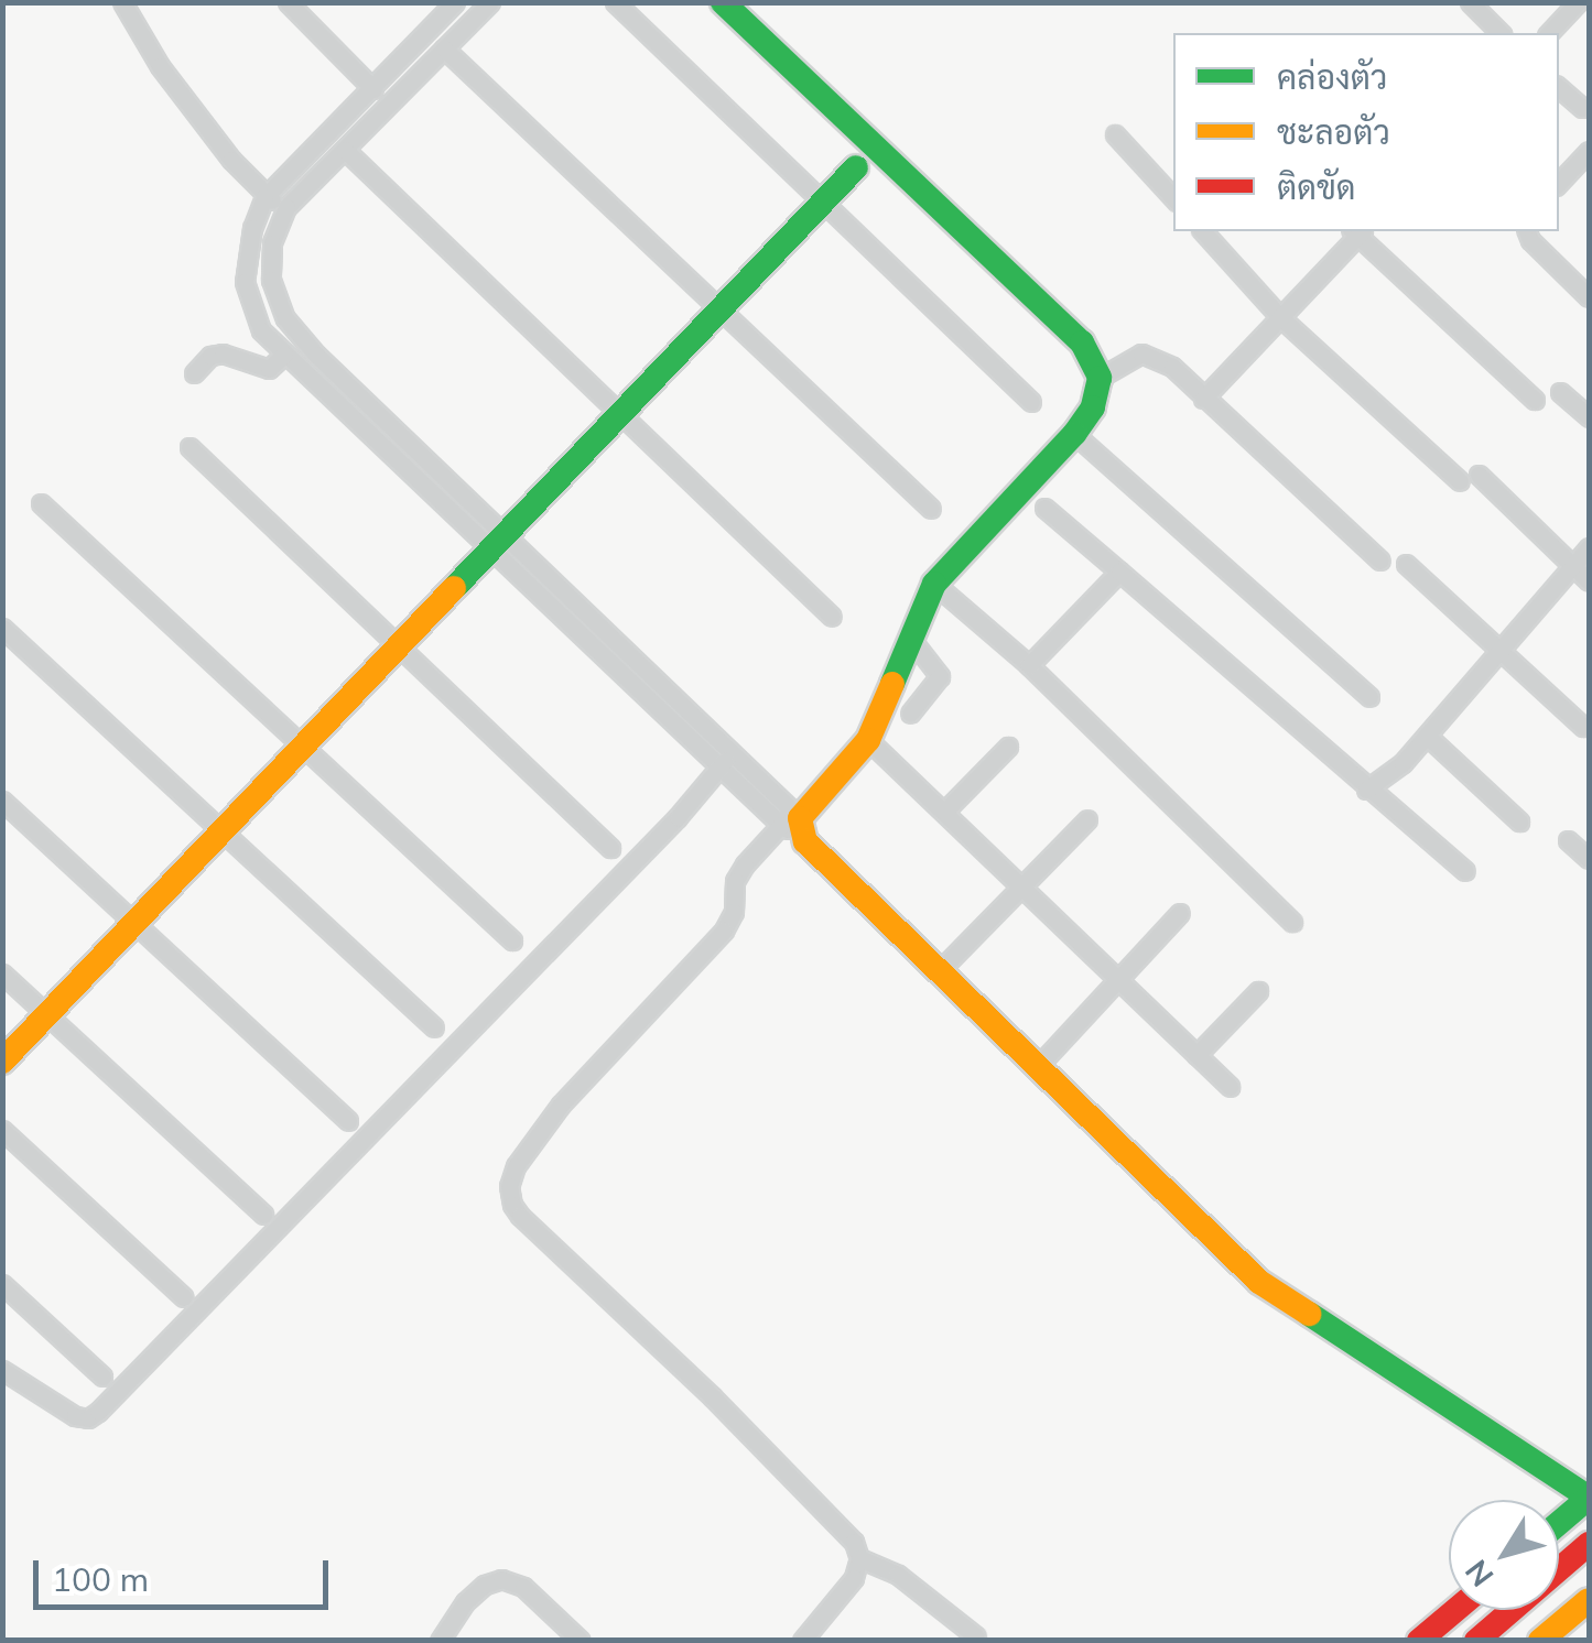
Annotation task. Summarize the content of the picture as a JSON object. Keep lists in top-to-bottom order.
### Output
{
  "legend": ["คล่องตัว", "ชะลอตัว", "ติดขัด"],
  "scale_bar": "100 m",
  "north": "bottom left"
}
